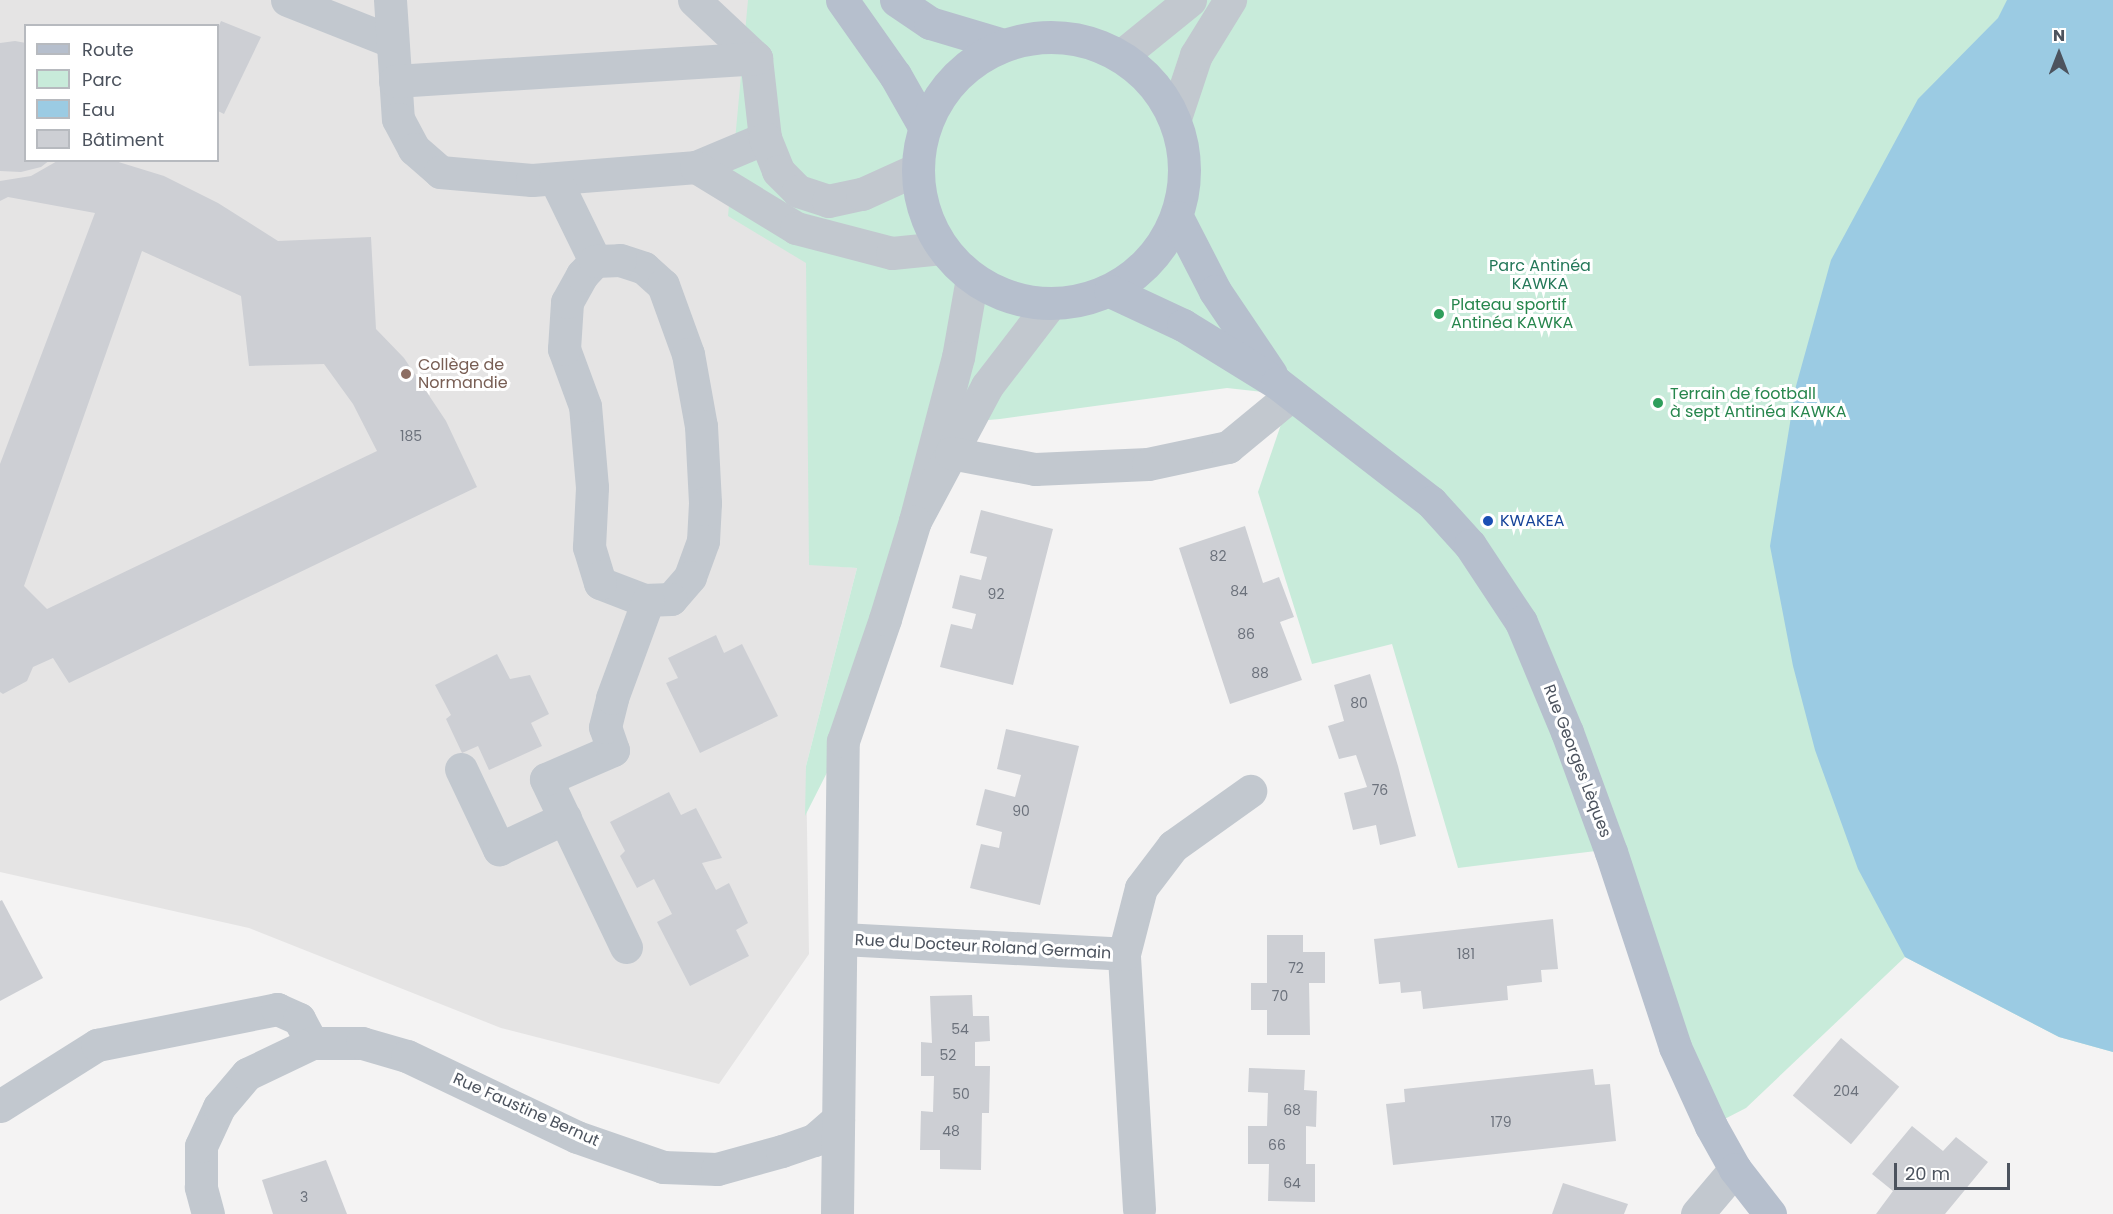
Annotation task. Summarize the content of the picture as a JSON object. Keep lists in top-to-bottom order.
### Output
{
  "streets": {
    "main road": ["Rue Georges Lèques"],
    "street": ["Rue du Docteur Roland Germain", "Rue Faustine Bernut"]
  },
  "crossings": [
    ["Rue du Docteur Roland Germain", "Rue Faustine Bernut"]
  ],
  "parks": ["Parc Antinéa KAWKA"],
  "places": [
    "Plateau sportif Antinéa KAWKA",
    "Collège de Normandie",
    "Terrain de football à sept Antinéa KAWKA",
    "KWAKEA"
  ],
  "house_numbers": [
    "185",
    "82",
    "84",
    "92",
    "86",
    "88",
    "80",
    "76",
    "90",
    "181",
    "72",
    "70",
    "54",
    "52",
    "204",
    "50",
    "68",
    "179",
    "48",
    "66",
    "64",
    "3"
  ],
  "legend": [
    "Route",
    "Parc",
    "Eau",
    "Bâtiment"
  ],
  "scale_bar": "20 m",
  "north": "top"
}
